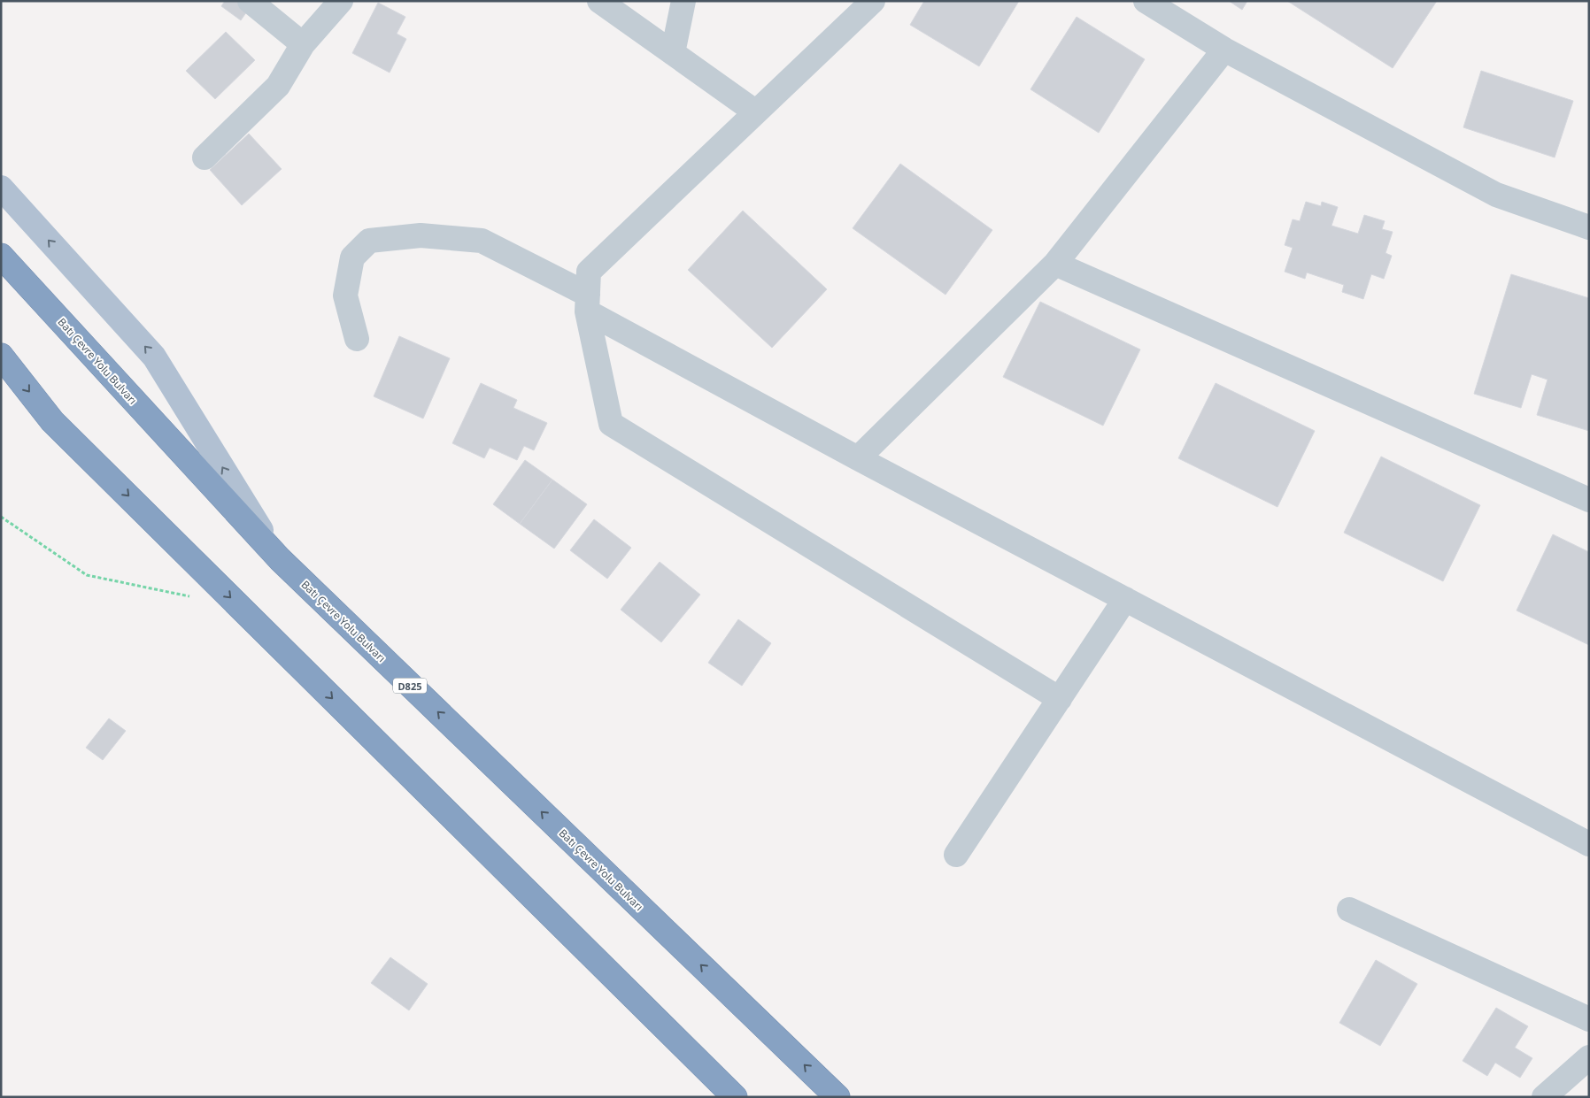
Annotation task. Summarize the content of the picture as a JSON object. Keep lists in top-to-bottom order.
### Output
{
  "streets": {
    "highway": ["Batı Çevre Yolu Bulvarı", "D825"]
  }
}
